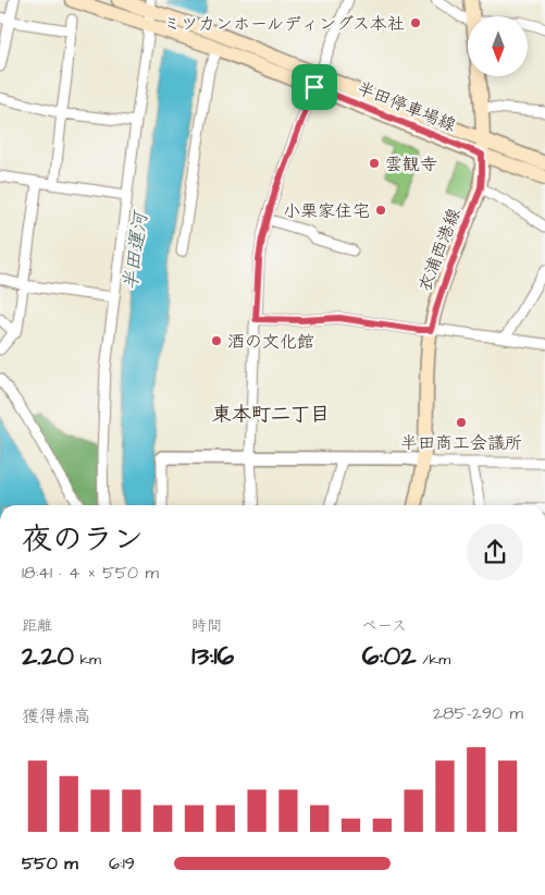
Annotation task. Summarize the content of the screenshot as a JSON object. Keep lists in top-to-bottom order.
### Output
{
  "streets": {
    "main road": ["半田停車場線", "衣浦西港線"]
  },
  "crossings": [
    ["半田停車場線", "衣浦西港線"]
  ],
  "districts": ["東本町二丁目"],
  "water": ["半田運河"],
  "places": [
    "ミツカンホールディングス本社",
    "雲観寺",
    "小栗家住宅",
    "酒の文化館",
    "半田商工会議所"
  ],
  "north": "bottom",
  "page": {
    "heading": ["夜のラン", "18:41 · 4 × 550 m"],
    "stats": [
      ["距離", "2.20 km"],
      ["時間", "13:16"],
      ["ペース", "6:02 /km"]
    ],
    "chart": ["獲得標高", "285–290 m"],
    "list": [
      {
        "name": "550 m",
        "note": "6:19"
      }
    ]
  }
}
